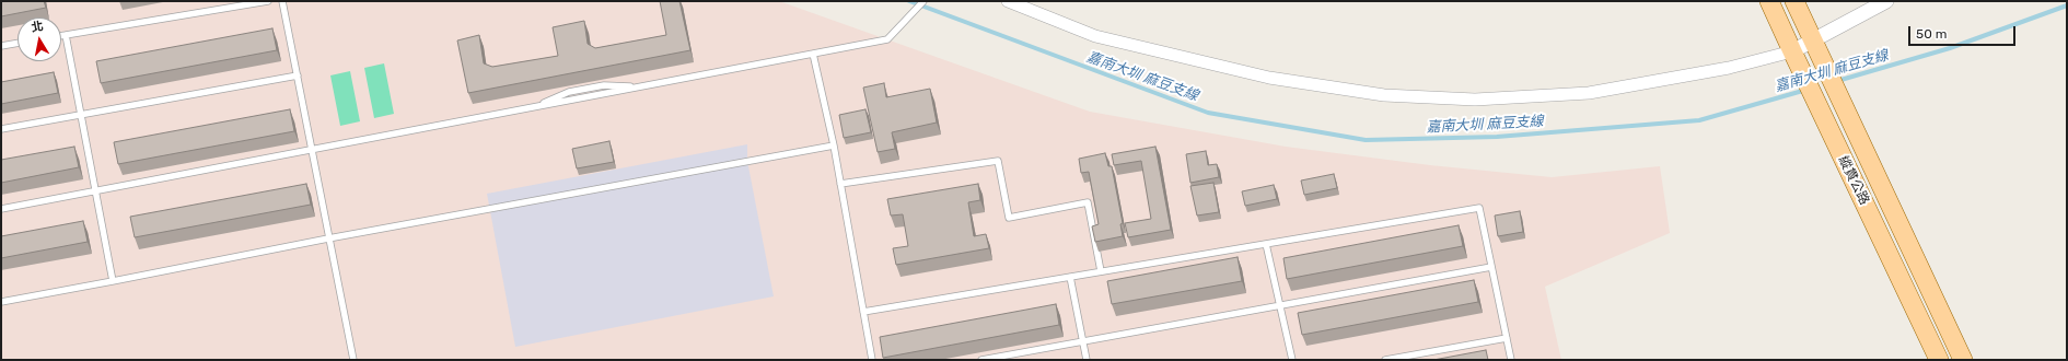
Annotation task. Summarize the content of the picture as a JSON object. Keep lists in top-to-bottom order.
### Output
{
  "streets": {
    "main road": ["縱貫公路"]
  },
  "water": ["嘉南大圳 麻豆支線"],
  "scale_bar": "50 m",
  "north": "top"
}
